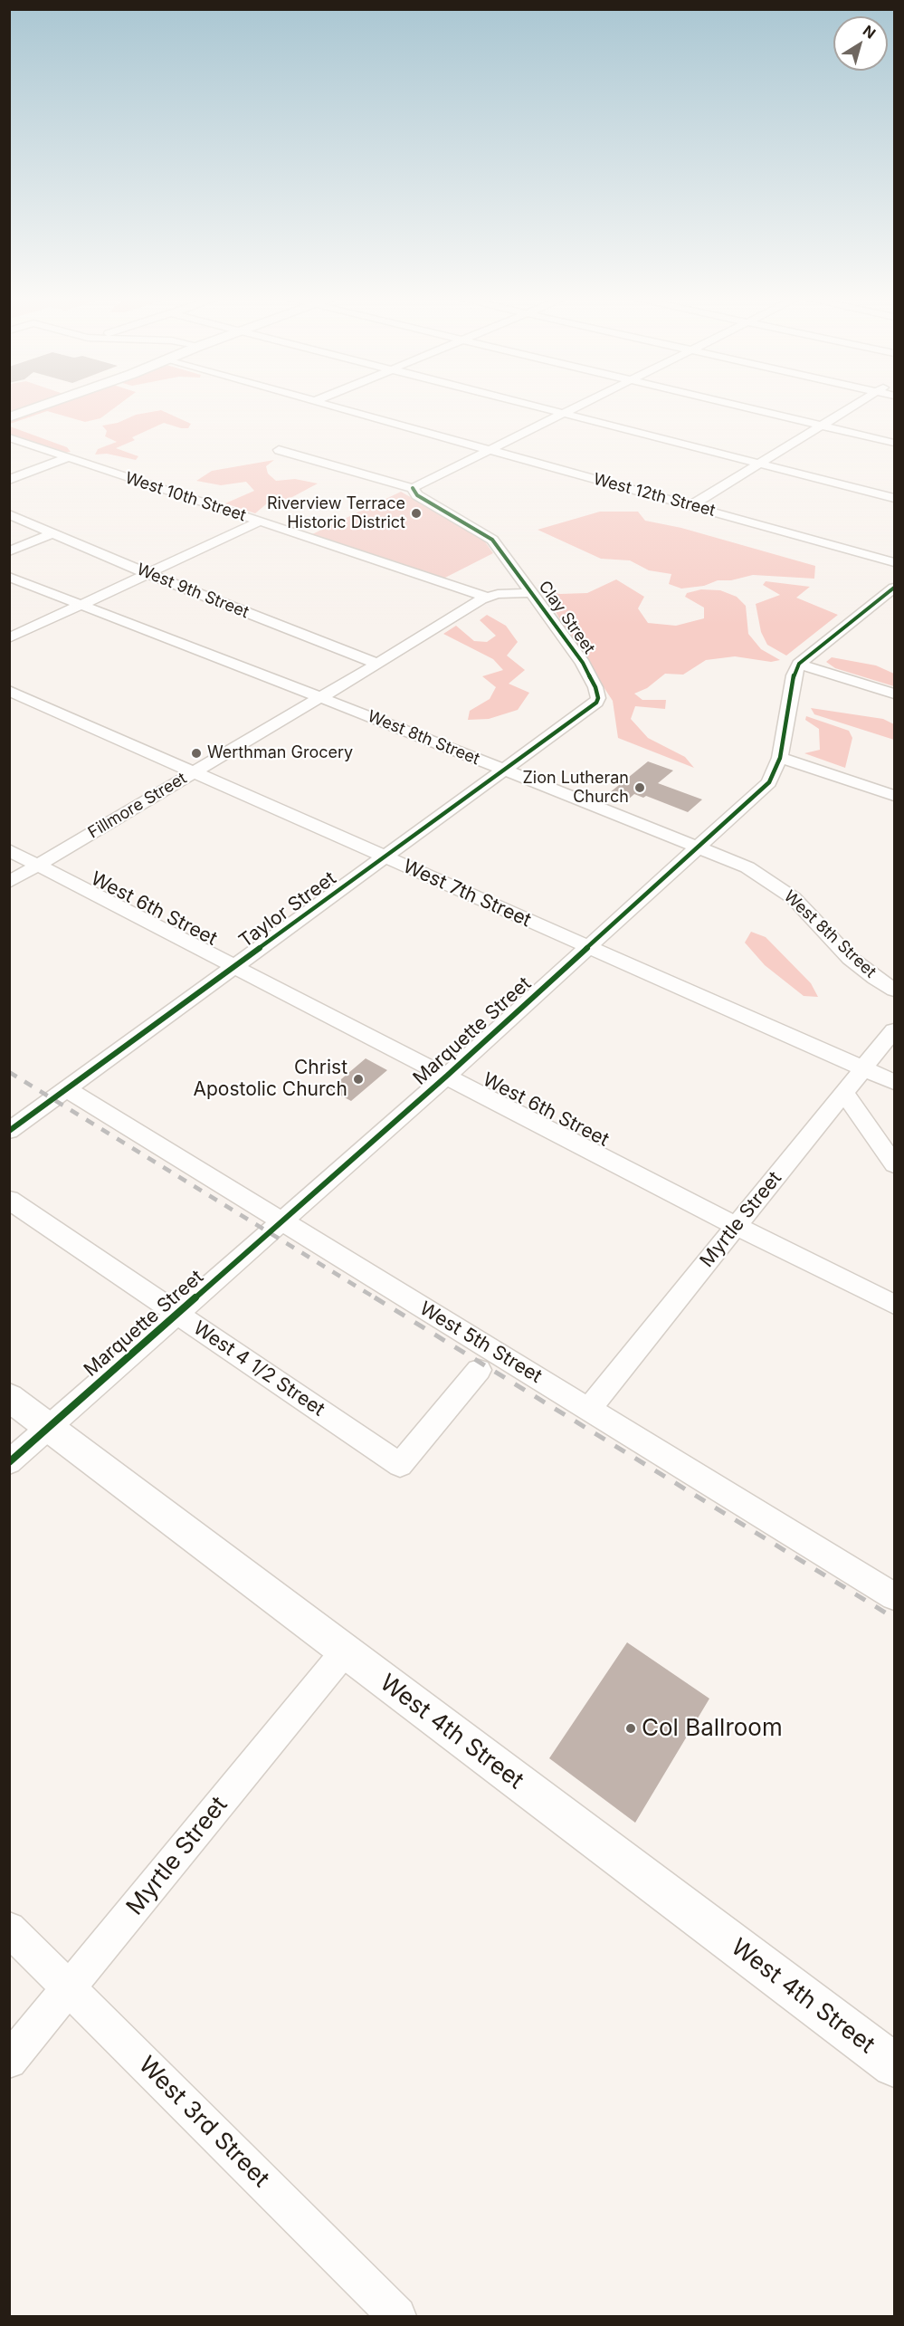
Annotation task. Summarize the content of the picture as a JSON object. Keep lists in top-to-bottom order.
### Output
{
  "streets": {
    "main road": ["West 4th Street"],
    "street": [
      "West 12th Street",
      "West 10th Street",
      "West 9th Street",
      "Clay Street",
      "West 8th Street",
      "Fillmore Street",
      "West 7th Street",
      "West 6th Street",
      "Taylor Street",
      "Marquette Street",
      "Myrtle Street",
      "West 5th Street",
      "West 4 1/2 Street",
      "West 3rd Street"
    ]
  },
  "crossings": [
    ["West 10th Street", "Fillmore Street"],
    ["West 9th Street", "Fillmore Street"],
    ["Clay Street", "West 8th Street"],
    ["Clay Street", "Taylor Street"],
    ["West 8th Street", "Fillmore Street"],
    ["West 8th Street", "Taylor Street"],
    ["West 8th Street", "Marquette Street"],
    ["Fillmore Street", "West 7th Street"],
    ["Fillmore Street", "West 6th Street"],
    ["West 7th Street", "Taylor Street"],
    ["West 7th Street", "Marquette Street"],
    ["West 7th Street", "Myrtle Street"],
    ["West 6th Street", "Taylor Street"],
    ["West 6th Street", "Marquette Street"],
    ["West 6th Street", "Myrtle Street"],
    ["Taylor Street", "West 5th Street"],
    ["Marquette Street", "West 5th Street"],
    ["Marquette Street", "West 4 1/2 Street"],
    ["Marquette Street", "West 4th Street"],
    ["Myrtle Street", "West 5th Street"],
    ["Myrtle Street", "West 4th Street"],
    ["Myrtle Street", "West 3rd Street"]
  ],
  "places": [
    "Riverview Terrace Historic District",
    "Werthman Grocery",
    "Zion Lutheran Church",
    "Christ Apostolic Church",
    "Col Ballroom"
  ],
  "north": "top right"
}
